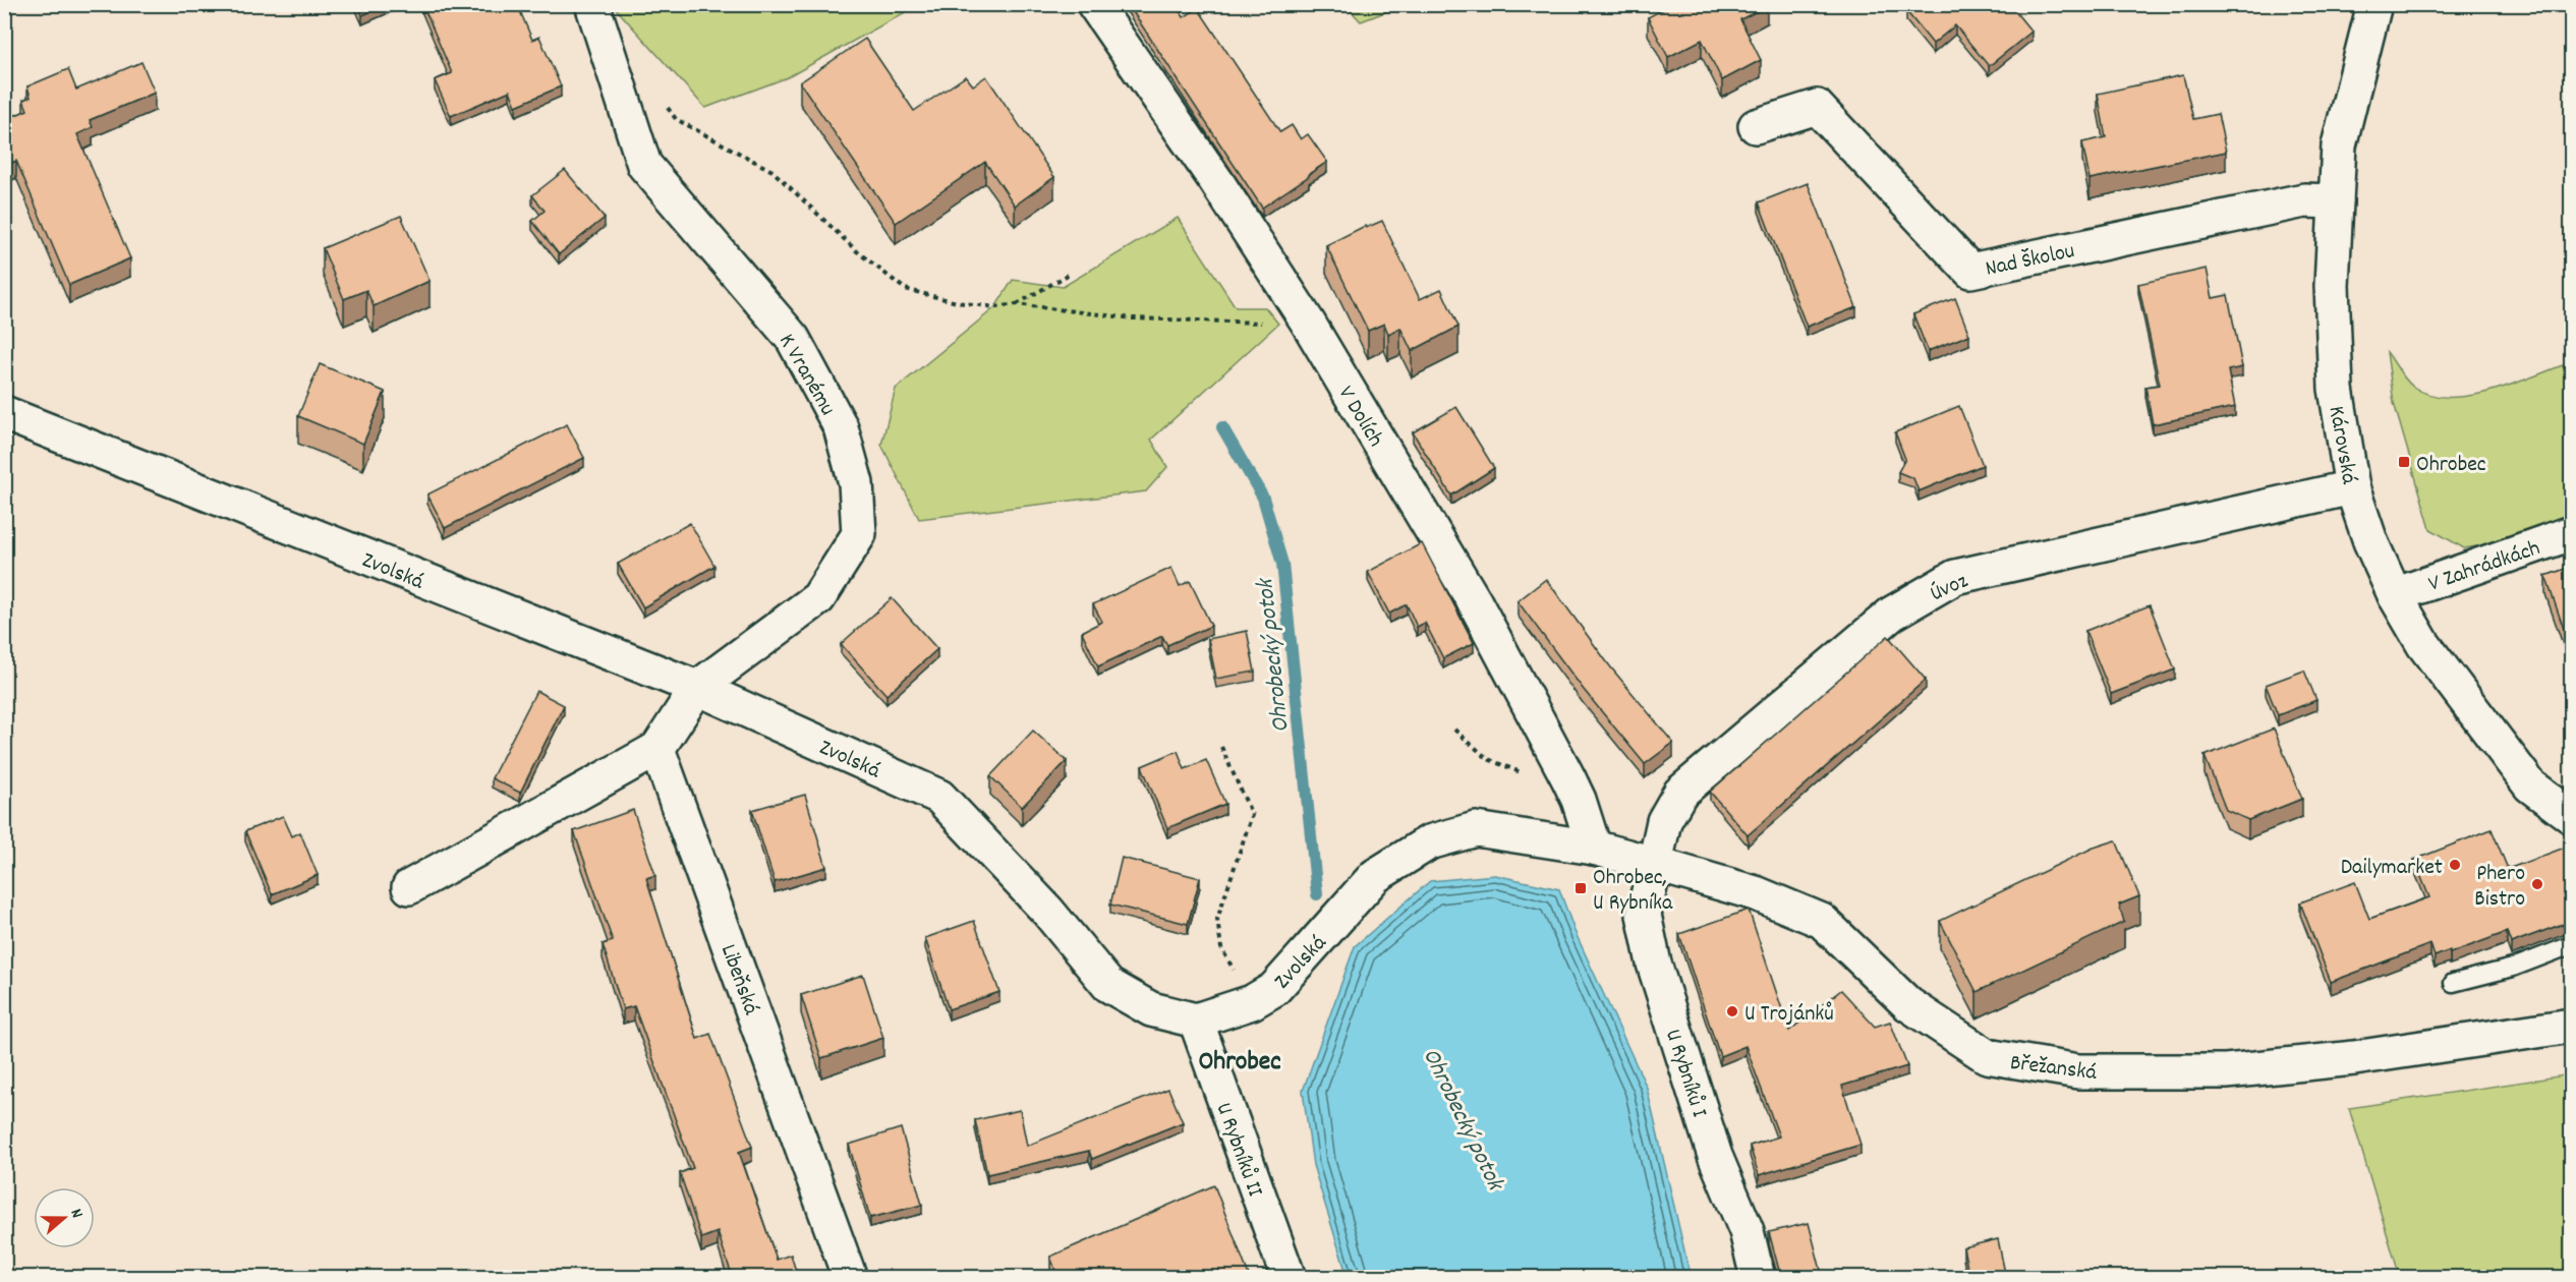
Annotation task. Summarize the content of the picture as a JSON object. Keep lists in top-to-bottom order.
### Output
{
  "streets": {
    "street": [
      "Nad Školou",
      "K Vranému",
      "V Dolích",
      "Károvská",
      "V Zahrádkách",
      "Zvolská",
      "Úvoz",
      "Libeňská",
      "Břežanská",
      "U Rybníků I",
      "U Rybníků II"
    ]
  },
  "crossings": [
    ["Nad Školou", "Károvská"],
    ["K Vranému", "Zvolská"],
    ["V Dolích", "Zvolská"],
    ["V Dolích", "Břežanská"],
    ["Károvská", "V Zahrádkách"],
    ["Károvská", "Úvoz"],
    ["Zvolská", "Břežanská"],
    ["Zvolská", "U Rybníků II"],
    ["Úvoz", "Břežanská"],
    ["Úvoz", "U Rybníků I"],
    ["Břežanská", "U Rybníků I"]
  ],
  "districts": ["Ohrobec"],
  "water": ["Ohrobecký potok"],
  "places": {
    "transit": ["Ohrobec", "Ohrobec, U Rybníka"],
    "other": ["Dailymarket", "Phero Bistro", "U Trojánků"]
  },
  "north": "right"
}
